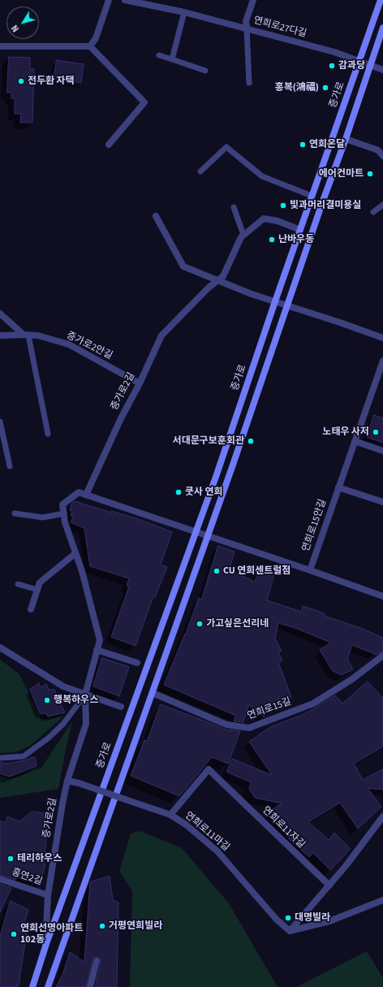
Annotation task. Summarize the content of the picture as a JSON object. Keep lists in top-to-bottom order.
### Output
{
  "streets": {
    "main road": ["증가로"],
    "street": [
      "연희로27다길",
      "증가로2안길",
      "증가로2길",
      "연희로15안길",
      "연희로15길",
      "연희로11자길",
      "연희로11마길",
      "홍연2길"
    ]
  },
  "crossings": [
    ["연희로27다길", "증가로"],
    ["증가로", "증가로2길"],
    ["증가로2안길", "증가로2길"],
    ["증가로2길", "연희로11마길"],
    ["증가로2길", "홍연2길"],
    ["연희로11자길", "연희로11마길"]
  ],
  "places": [
    "감과당",
    "전두환 자택",
    "홍복(鴻福)",
    "연희온달",
    "에어컨마트",
    "빛과머리결미용실",
    "난바우동",
    "노태우 사저",
    "서대문구보훈회관",
    "쿳사 연희",
    "CU 연희센트럴점",
    "가고싶은선리네",
    "행복하우스",
    "테리하우스",
    "대명빌라",
    "거평연희빌라",
    "연희선명아파트 102동"
  ],
  "north": "bottom left"
}
